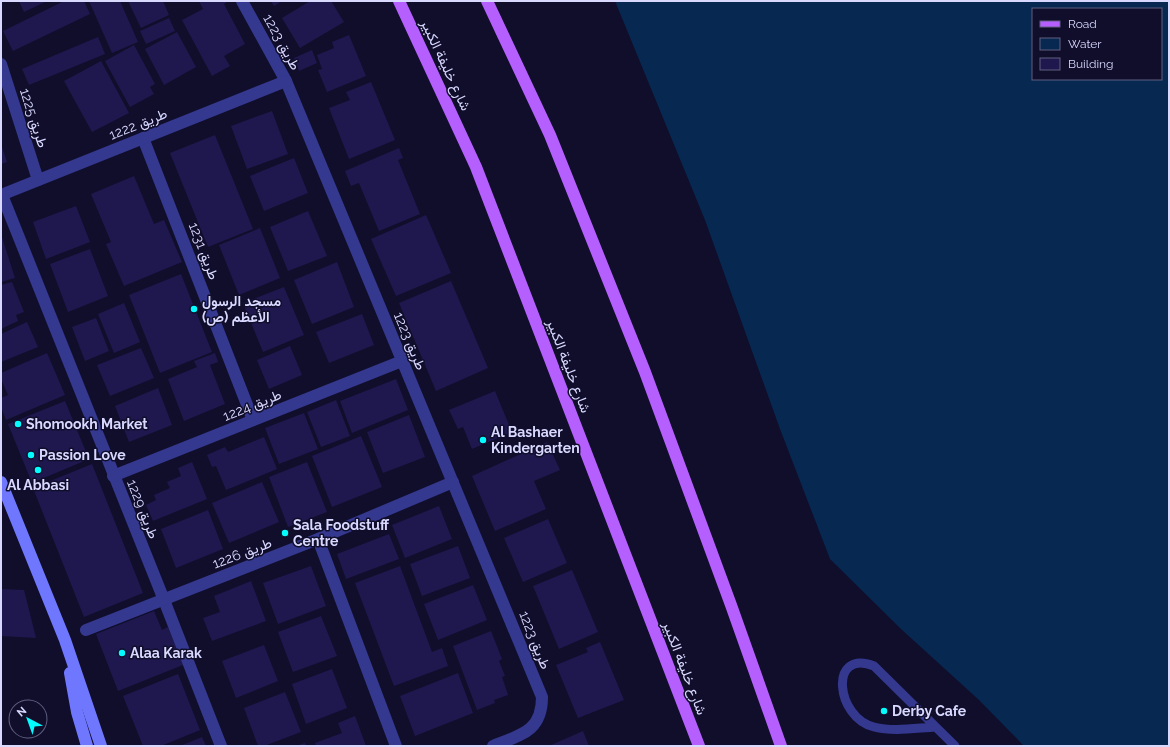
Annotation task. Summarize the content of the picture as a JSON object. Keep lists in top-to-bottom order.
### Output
{
  "streets": {
    "main road": ["شارع خليفة الكبير"],
    "street": [
      "طريق 1223",
      "طريق 1225",
      "طريق 1222",
      "طريق 1231",
      "طريق 1224",
      "طريق 1229",
      "طريق 1226"
    ]
  },
  "crossings": [
    ["طريق 1223", "طريق 1222"],
    ["طريق 1223", "طريق 1224"],
    ["طريق 1223", "طريق 1226"],
    ["طريق 1225", "طريق 1222"],
    ["طريق 1222", "طريق 1231"],
    ["طريق 1222", "طريق 1229"],
    ["طريق 1231", "طريق 1224"],
    ["طريق 1224", "طريق 1229"],
    ["طريق 1229", "طريق 1226"]
  ],
  "places": [
    "مسجد الرسول الأعظم (ص)",
    "Shomookh Market",
    "Al Bashaer Kindergarten",
    "Passion Love",
    "Al Abbasi",
    "Sala Foodstuff Centre",
    "Alaa Karak",
    "Derby Cafe"
  ],
  "legend": ["Road", "Water", "Building"],
  "north": "top left"
}
